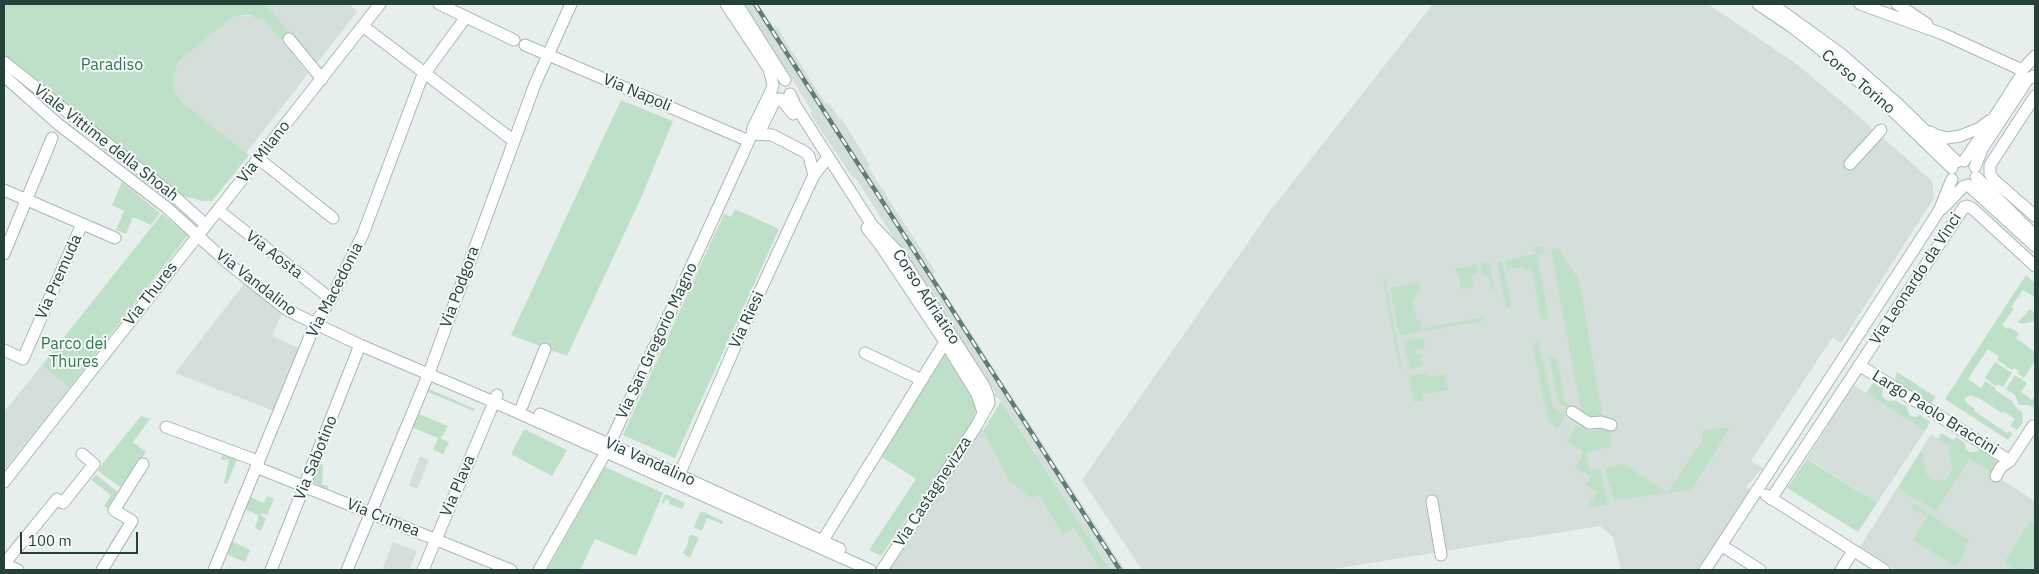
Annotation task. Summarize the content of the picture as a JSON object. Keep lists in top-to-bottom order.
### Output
{
  "streets": {
    "street": [
      "Corso Torino",
      "Via Napoli",
      "Viale Vittime della Shoah",
      "Via Milano",
      "Via Aosta",
      "Via Premuda",
      "Via Leonardo da Vinci",
      "Via Vandalino",
      "Via Podgora",
      "Via Macedonia",
      "Via Thures",
      "Corso Adriatico",
      "Via Riesi",
      "Via San Gregorio Magno",
      "Largo Paolo Braccini",
      "Via Sabotino",
      "Via Plava",
      "Via Castagnevizza",
      "Via Crimea"
    ]
  },
  "crossings": [
    ["Corso Torino", "Via Leonardo da Vinci"],
    ["Via Napoli", "Via Podgora"],
    ["Via Napoli", "Via Riesi"],
    ["Via Napoli", "Via San Gregorio Magno"],
    ["Viale Vittime della Shoah", "Via Milano"],
    ["Viale Vittime della Shoah", "Via Vandalino"],
    ["Viale Vittime della Shoah", "Via Thures"],
    ["Via Milano", "Via Aosta"],
    ["Via Milano", "Via Thures"],
    ["Via Aosta", "Via Macedonia"],
    ["Via Leonardo da Vinci", "Largo Paolo Braccini"],
    ["Via Vandalino", "Via Podgora"],
    ["Via Vandalino", "Via Macedonia"],
    ["Via Vandalino", "Via Thures"],
    ["Via Vandalino", "Corso Adriatico"],
    ["Via Vandalino", "Via Riesi"],
    ["Via Vandalino", "Via San Gregorio Magno"],
    ["Via Vandalino", "Via Sabotino"],
    ["Via Vandalino", "Via Plava"],
    ["Via Podgora", "Via Crimea"],
    ["Via Macedonia", "Via Crimea"],
    ["Corso Adriatico", "Via Riesi"],
    ["Corso Adriatico", "Via San Gregorio Magno"],
    ["Corso Adriatico", "Via Castagnevizza"],
    ["Via Sabotino", "Via Crimea"],
    ["Via Plava", "Via Crimea"]
  ],
  "parks": ["Paradiso", "Parco dei Thures"],
  "scale_bar": "100 m"
}
